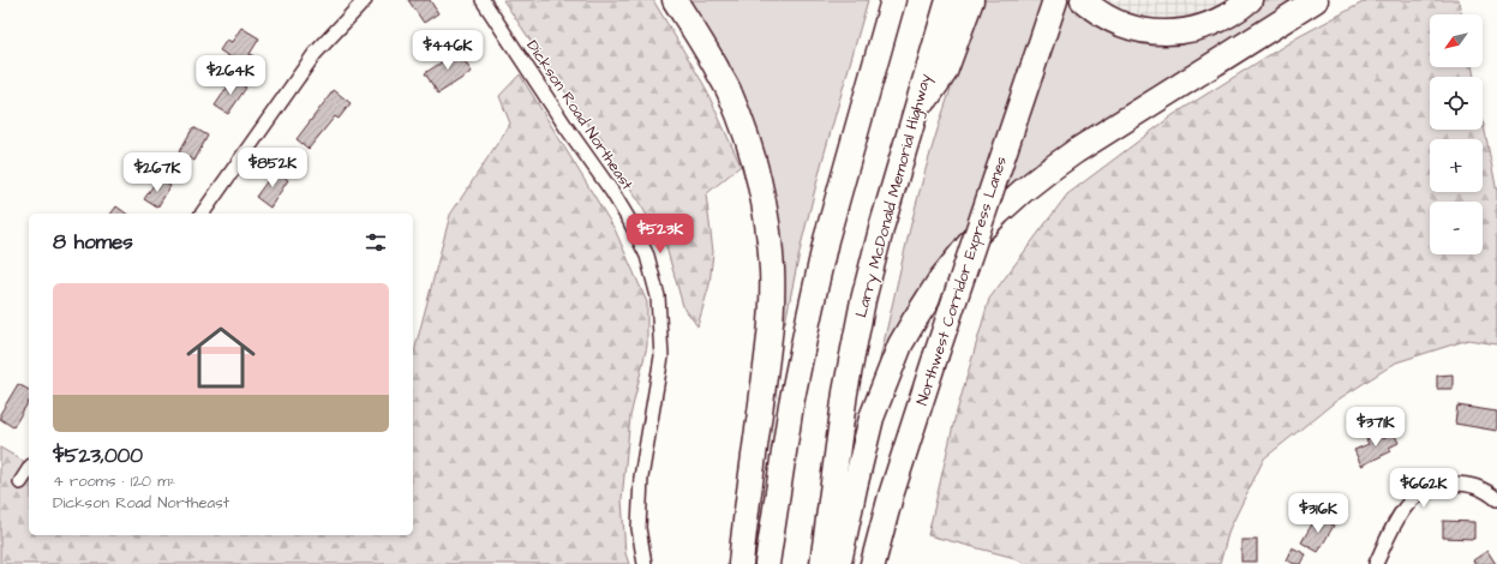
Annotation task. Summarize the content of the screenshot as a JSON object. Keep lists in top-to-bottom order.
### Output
{
  "streets": {
    "highway": ["Larry McDonald Memorial Highway", "Northwest Corridor Express Lanes"],
    "street": ["Dickson Road Northeast"]
  },
  "north": "bottom left",
  "page": {
    "map_buttons": ["+", "−"],
    "price": [
      "$446K",
      "$264K",
      "$852K",
      "$267K",
      "$523K",
      "$371K",
      "$662K",
      "$316K"
    ],
    "heading": "8 homes",
    "list": [
      {
        "name": "$523,000",
        "note": "4 rooms · 120 m² · Dickson Road Northeast"
      }
    ]
  }
}
